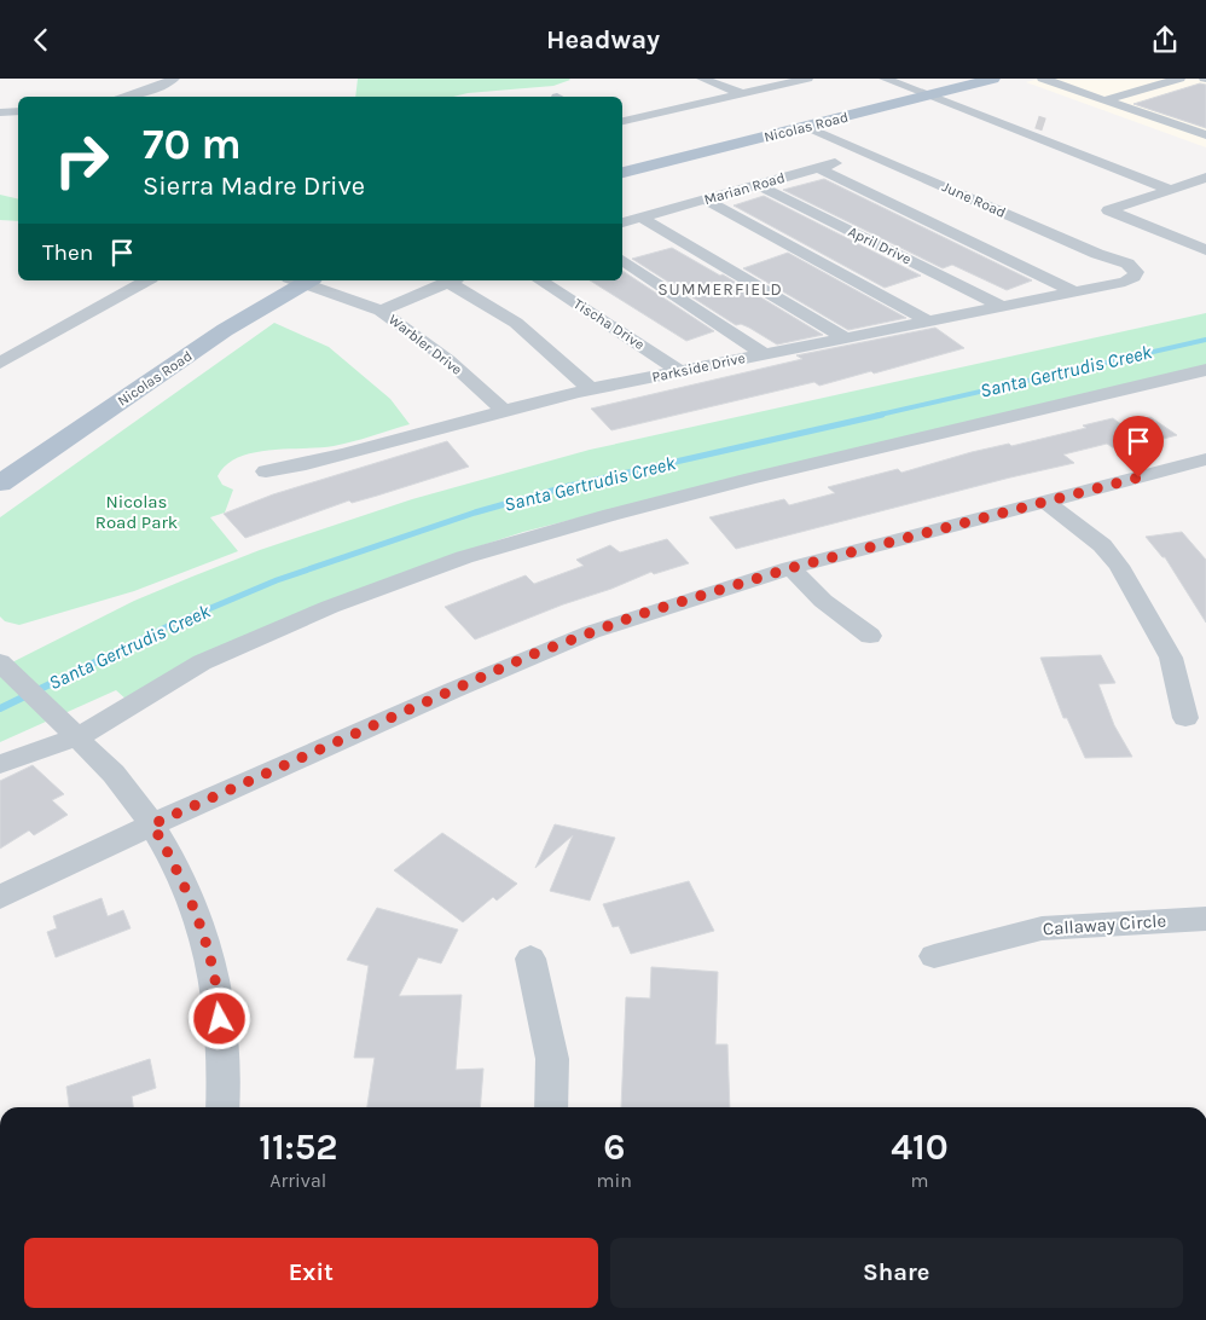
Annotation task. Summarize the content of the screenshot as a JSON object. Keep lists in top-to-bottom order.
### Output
{
  "streets": {
    "main road": ["Nicolas Road"],
    "street": [
      "Marian Road",
      "June Road",
      "April Drive",
      "Tischa Drive",
      "Warbler Drive",
      "Parkside Drive",
      "Callaway Circle"
    ]
  },
  "crossings": [
    ["Nicolas Road", "June Road"],
    ["Marian Road", "June Road"],
    ["Marian Road", "April Drive"],
    ["June Road", "Parkside Drive"],
    ["April Drive", "Parkside Drive"],
    ["Tischa Drive", "Parkside Drive"],
    ["Warbler Drive", "Parkside Drive"]
  ],
  "districts": ["SUMMERFIELD"],
  "water": ["Santa Gertrudis Creek"],
  "parks": ["Nicolas Road Park"],
  "page": {
    "header": "Headway",
    "turn": ["70 m", "Sierra Madre Drive"],
    "then": "Then",
    "eta": [
      "11:52",
      "Arrival",
      "6",
      "min",
      "410",
      "m"
    ],
    "buttons": ["Exit", "Share"]
  }
}
